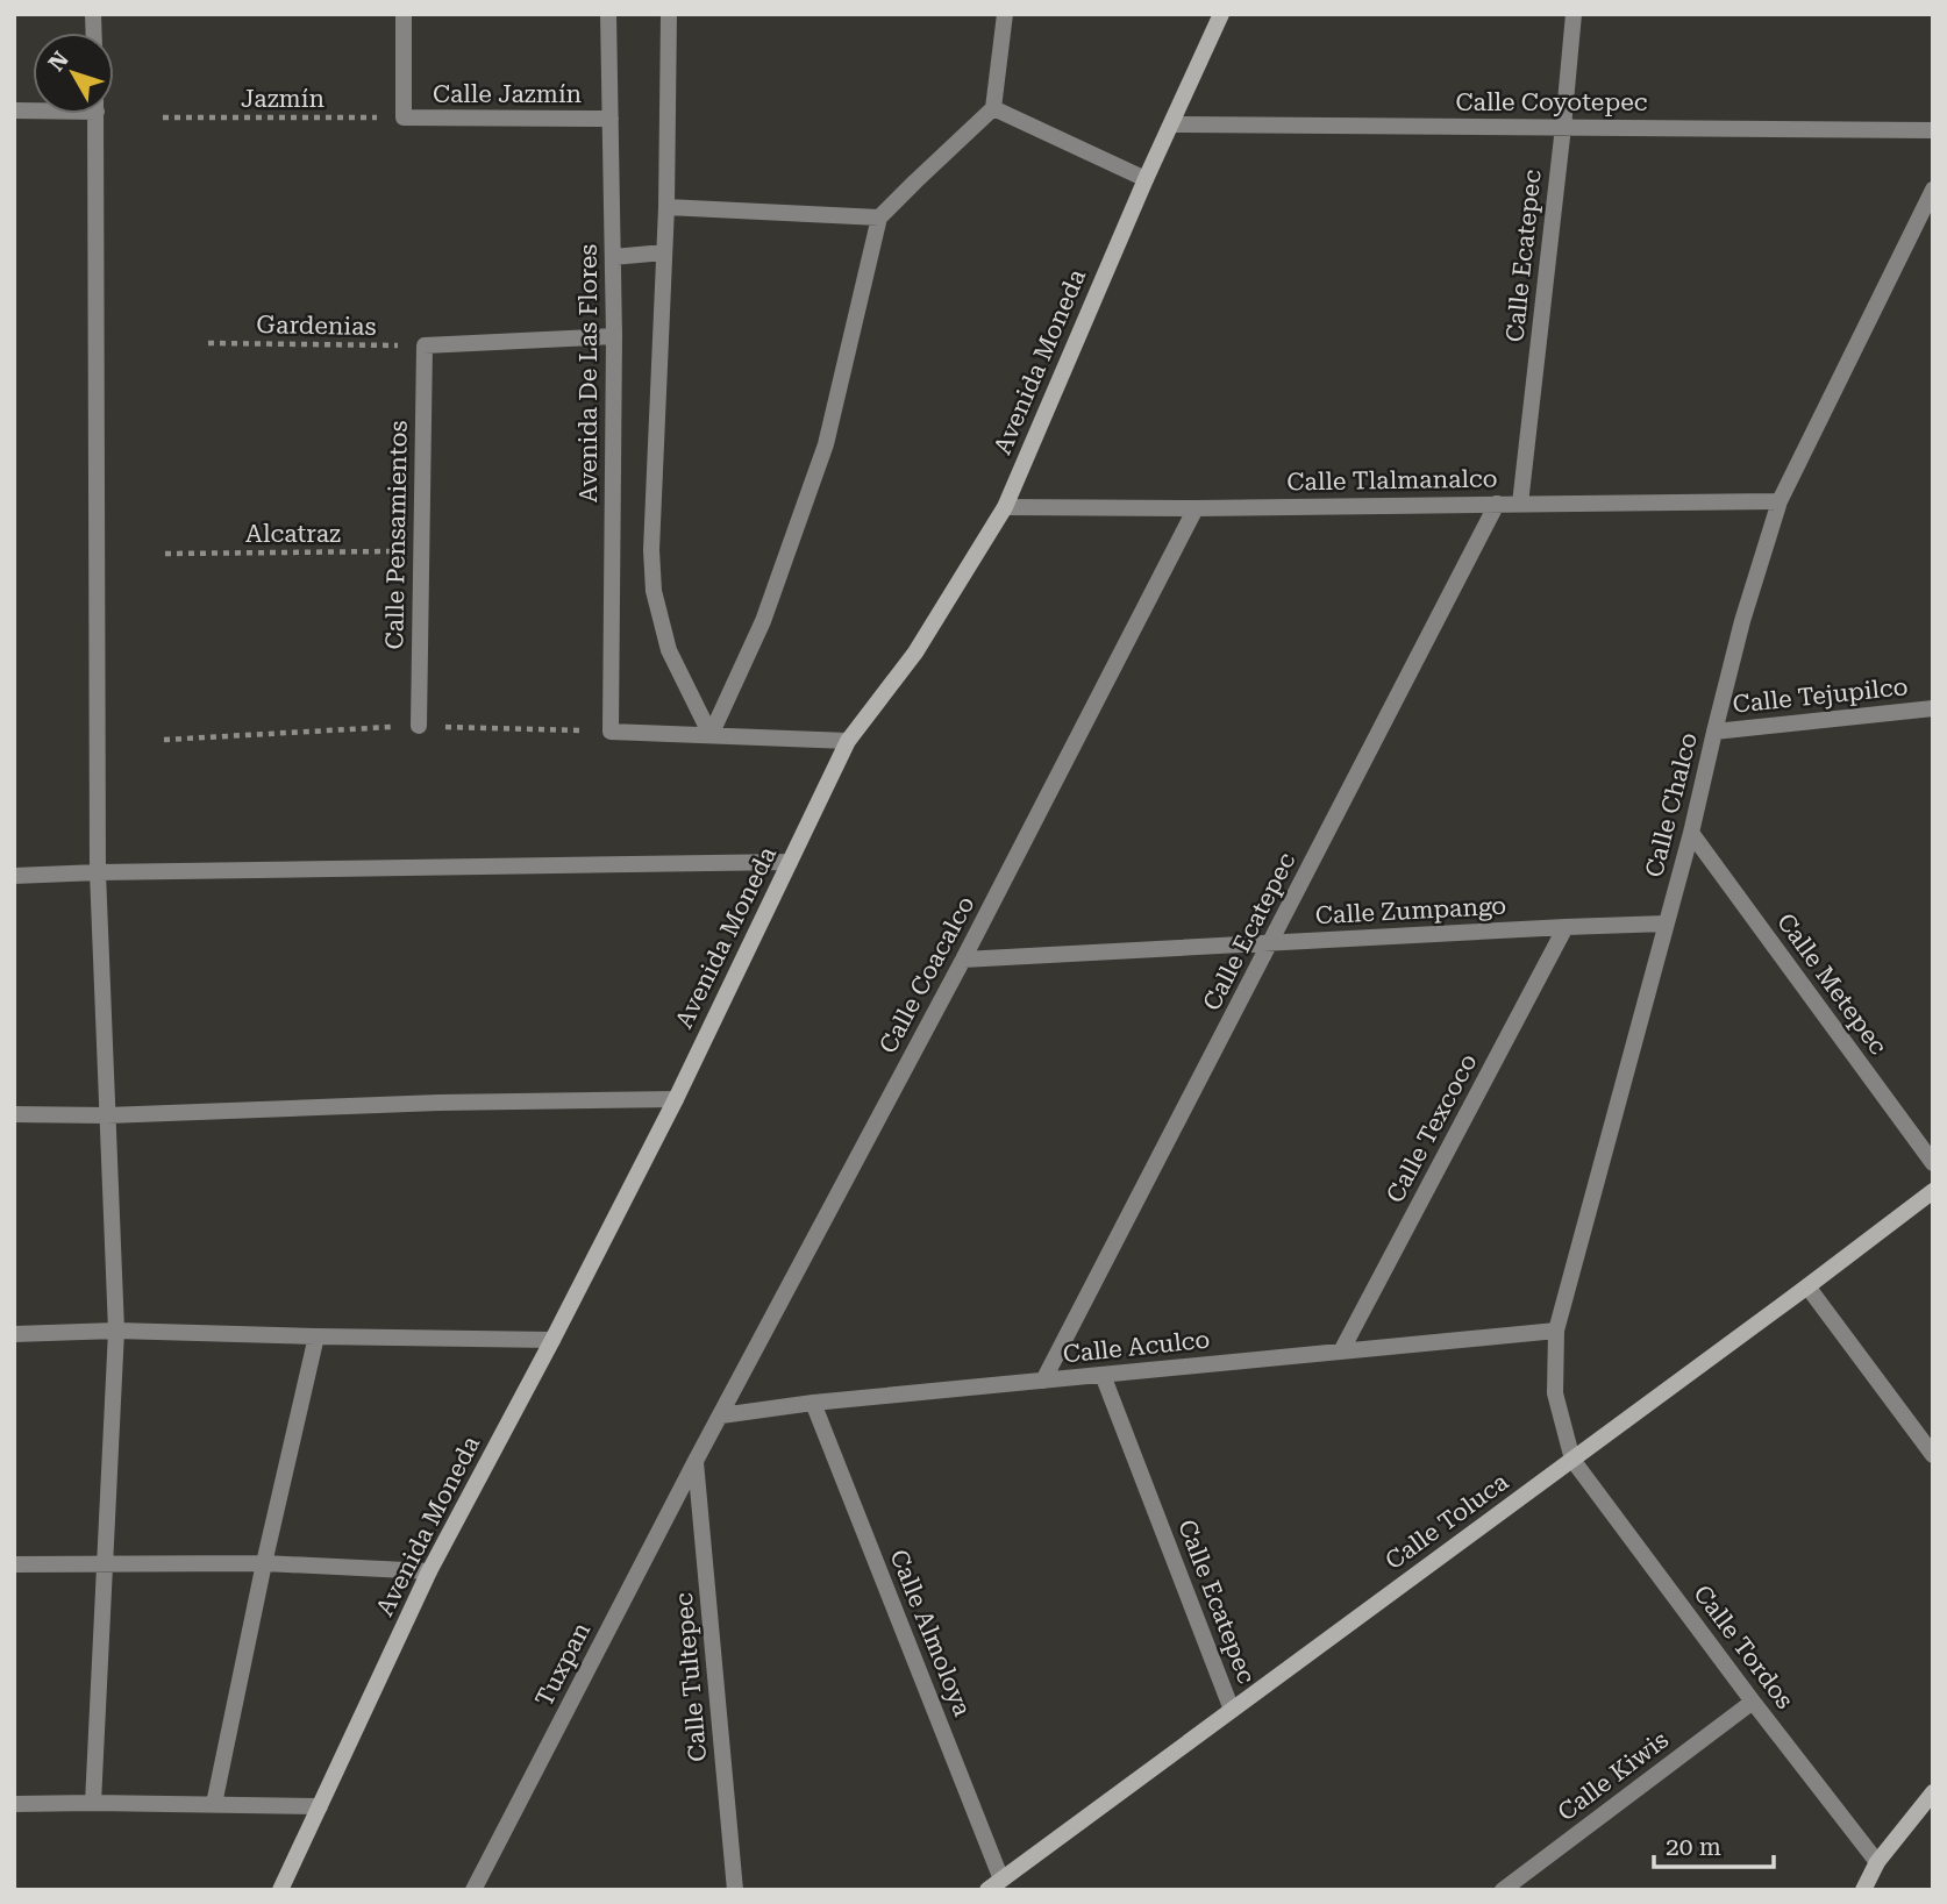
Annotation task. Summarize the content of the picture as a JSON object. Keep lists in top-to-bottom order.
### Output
{
  "streets": {
    "main road": ["Avenida Moneda", "Calle Toluca"],
    "street": [
      "Calle Jazmín",
      "Calle Coyotepec",
      "Calle Ecatepec",
      "Avenida De Las Flores",
      "Calle Tlalmanalco",
      "Calle Pensamientos",
      "Calle Tejupilco",
      "Calle Chalco",
      "Calle Zumpango",
      "Calle Coacalco",
      "Calle Metepec",
      "Calle Texcoco",
      "Calle Aculco",
      "Calle Almoloya",
      "Calle Tordos",
      "Tuxpan",
      "Calle Tultepec",
      "Calle Kiwis"
    ],
    "path": ["Jazmín", "Gardenias", "Alcatraz"]
  },
  "crossings": [
    ["Calle Jazmín", "Jazmín"],
    ["Calle Jazmín", "Avenida De Las Flores"],
    ["Calle Coyotepec", "Calle Ecatepec"],
    ["Calle Coyotepec", "Avenida Moneda"],
    ["Calle Ecatepec", "Calle Tlalmanalco"],
    ["Calle Ecatepec", "Calle Zumpango"],
    ["Calle Ecatepec", "Calle Aculco"],
    ["Calle Ecatepec", "Calle Toluca"],
    ["Gardenias", "Calle Pensamientos"],
    ["Avenida Moneda", "Calle Tlalmanalco"],
    ["Calle Tlalmanalco", "Calle Chalco"],
    ["Calle Tlalmanalco", "Calle Coacalco"],
    ["Alcatraz", "Calle Pensamientos"],
    ["Calle Tejupilco", "Calle Chalco"],
    ["Calle Chalco", "Calle Zumpango"],
    ["Calle Chalco", "Calle Metepec"],
    ["Calle Chalco", "Calle Aculco"],
    ["Calle Chalco", "Calle Toluca"],
    ["Calle Chalco", "Calle Tordos"],
    ["Calle Zumpango", "Calle Coacalco"],
    ["Calle Zumpango", "Calle Texcoco"],
    ["Calle Coacalco", "Calle Aculco"],
    ["Calle Coacalco", "Tuxpan"],
    ["Calle Coacalco", "Calle Tultepec"],
    ["Calle Texcoco", "Calle Aculco"],
    ["Calle Aculco", "Calle Almoloya"],
    ["Calle Toluca", "Calle Almoloya"],
    ["Calle Toluca", "Calle Tordos"],
    ["Calle Tordos", "Calle Kiwis"],
    ["Tuxpan", "Calle Tultepec"]
  ],
  "scale_bar": "20 m",
  "north": "top left"
}
